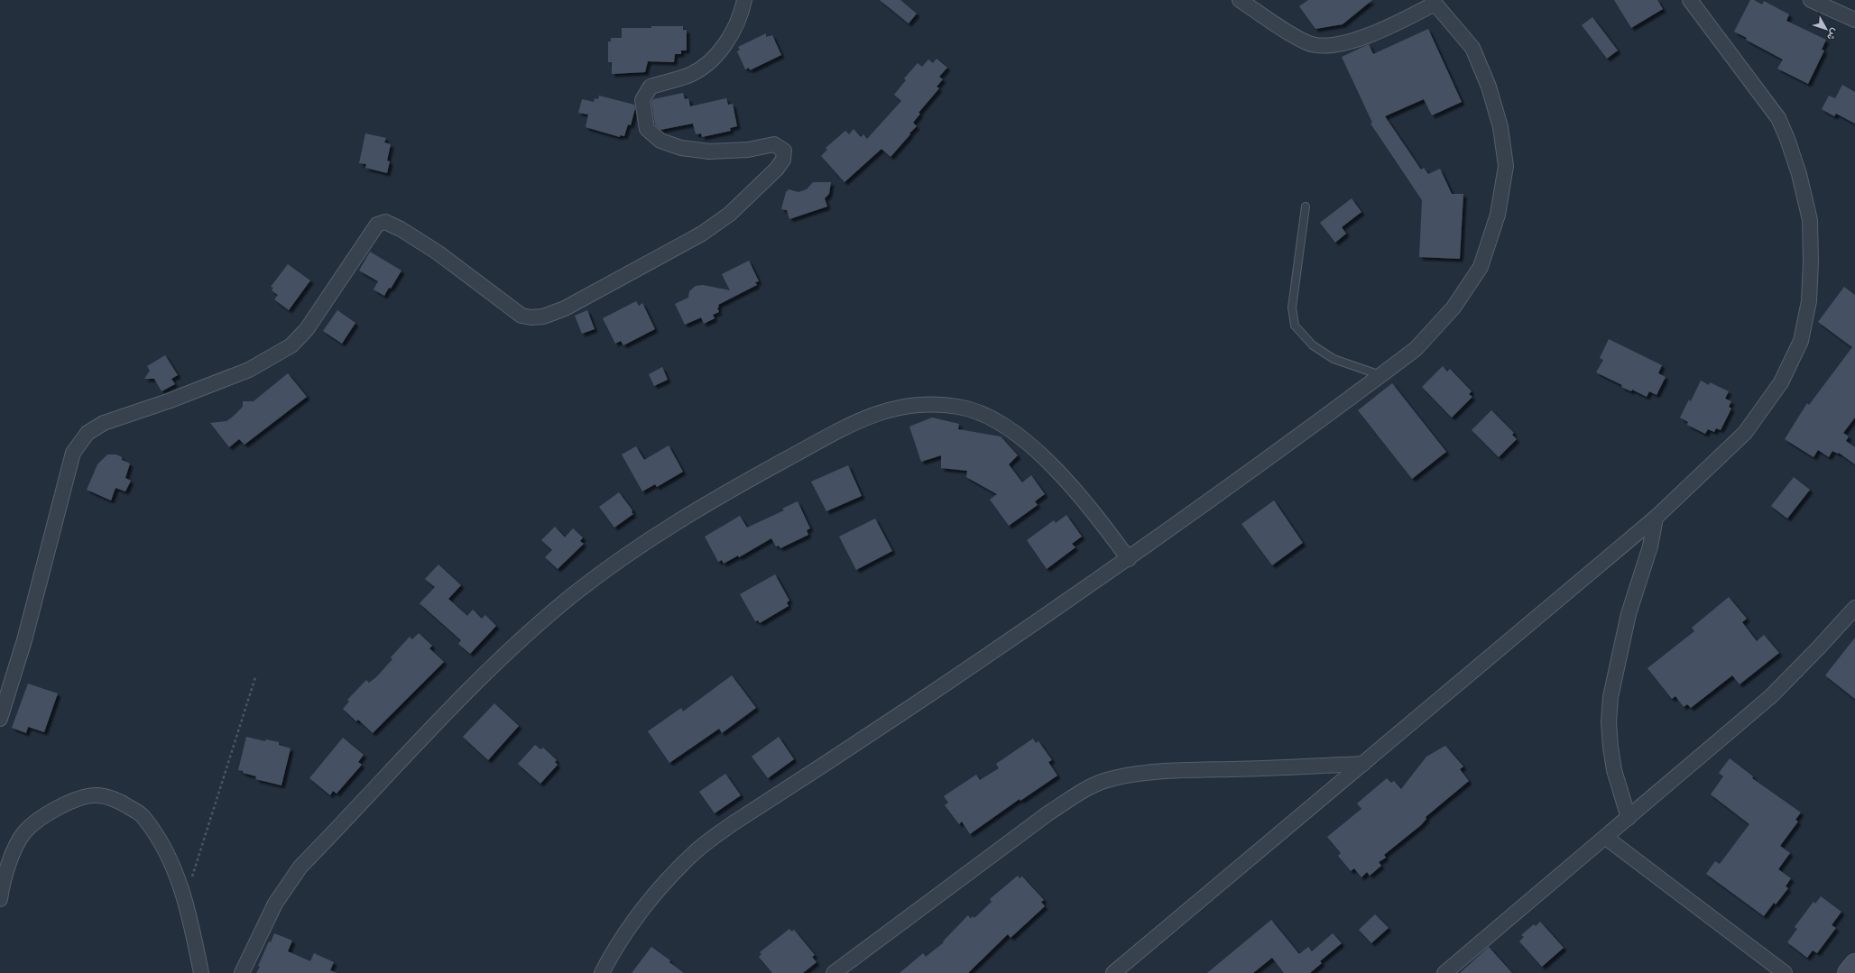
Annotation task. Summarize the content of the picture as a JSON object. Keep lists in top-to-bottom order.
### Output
{
  "north": "bottom right"
}
